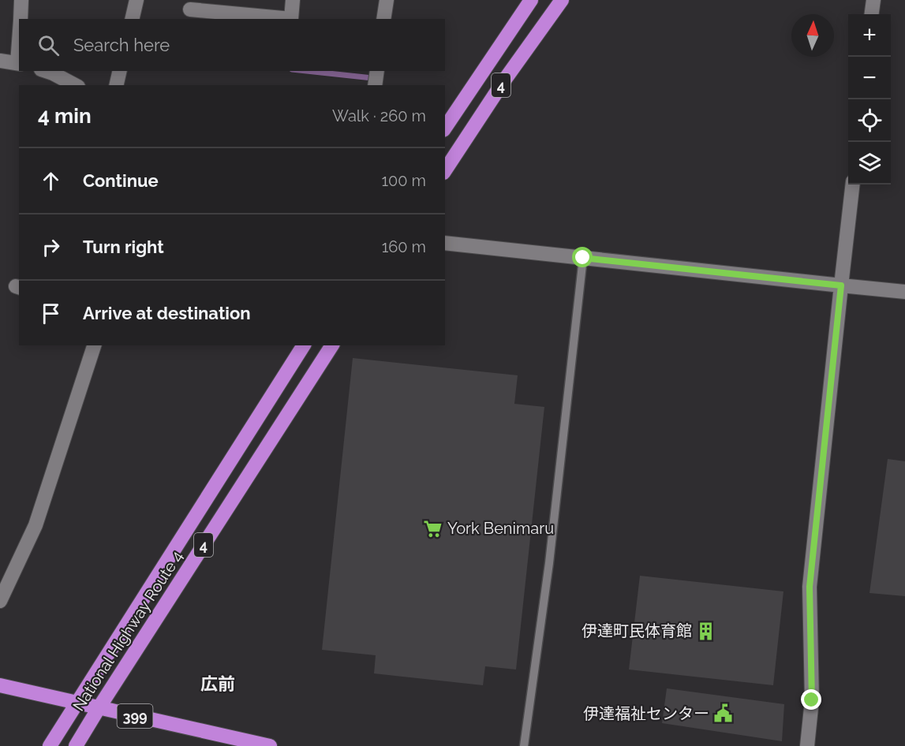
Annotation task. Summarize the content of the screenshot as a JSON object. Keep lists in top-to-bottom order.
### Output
{
  "streets": {
    "highway": ["4", "National Highway Route 4", "399"]
  },
  "crossings": [
    ["National Highway Route 4", "399"]
  ],
  "districts": ["広前"],
  "places": {
    "supermarket": ["York Benimaru"],
    "building": ["伊達町民体育館"],
    "public building": ["伊達福祉センター"]
  },
  "north": "top",
  "page": {
    "map_buttons": ["+", "−"],
    "search": "Search here",
    "heading": ["4 min", "Walk · 260 m"],
    "list": [
      ["Continue", "100 m"],
      ["Turn right", "160 m"],
      "Arrive at destination"
    ]
  }
}
